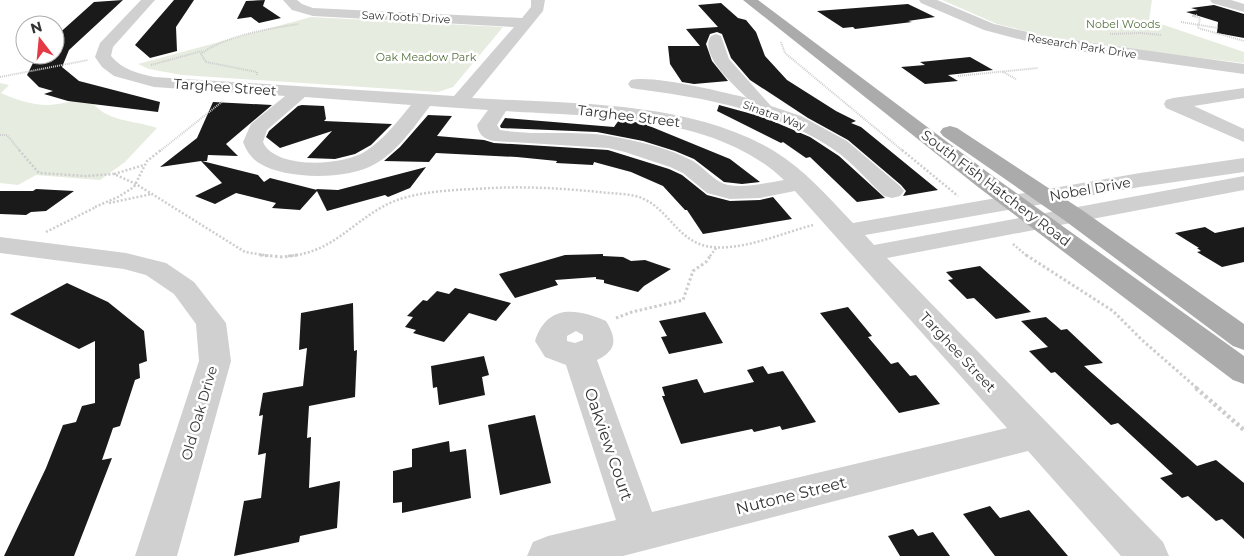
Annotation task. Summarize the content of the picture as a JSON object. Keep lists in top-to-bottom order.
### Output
{
  "streets": {
    "main road": ["South Fish Hatchery Road"],
    "street": [
      "Saw Tooth Drive",
      "Research Park Drive",
      "Targhee Street",
      "Sinatra Way",
      "Nobel Drive",
      "Old Oak Drive",
      "Oakview Court",
      "Nutone Street"
    ]
  },
  "crossings": [
    ["Targhee Street", "Sinatra Way"],
    ["Targhee Street", "Nobel Drive"],
    ["Targhee Street", "Nutone Street"],
    ["South Fish Hatchery Road", "Nobel Drive"],
    ["Oakview Court", "Nutone Street"]
  ],
  "parks": ["Nobel Woods", "Oak Meadow Park"],
  "north": "top"
}
